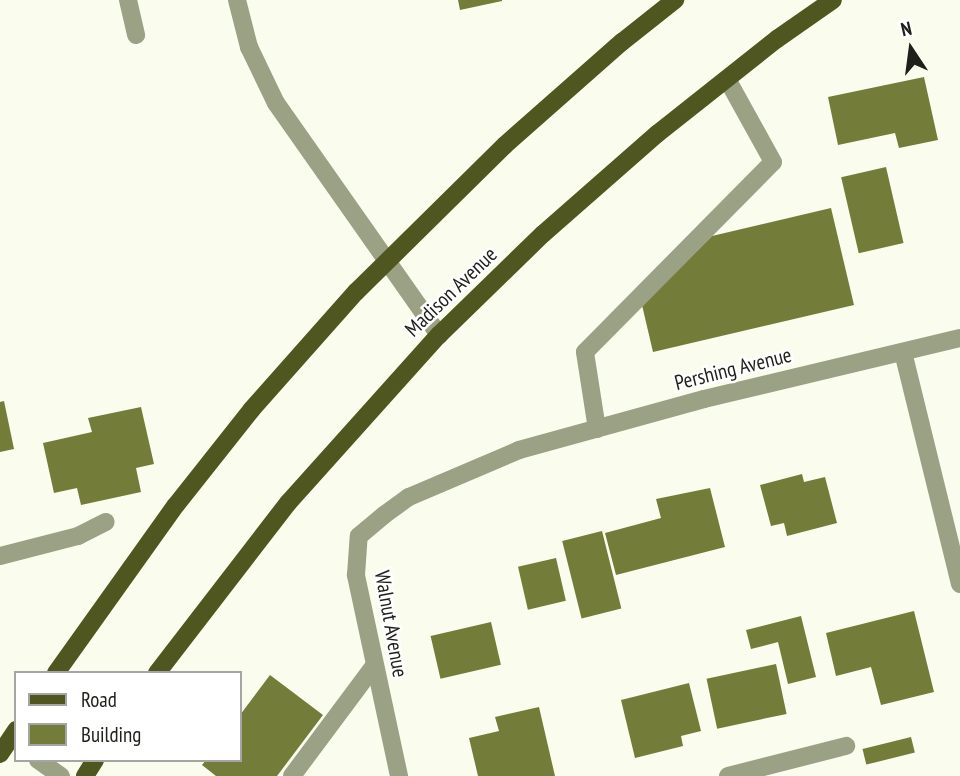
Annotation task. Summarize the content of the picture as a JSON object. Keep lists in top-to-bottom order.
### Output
{
  "streets": {
    "main road": ["Madison Avenue"],
    "street": ["Pershing Avenue", "Walnut Avenue"]
  },
  "crossings": [
    ["Pershing Avenue", "Walnut Avenue"]
  ],
  "legend": ["Road", "Building"],
  "north": "top"
}
